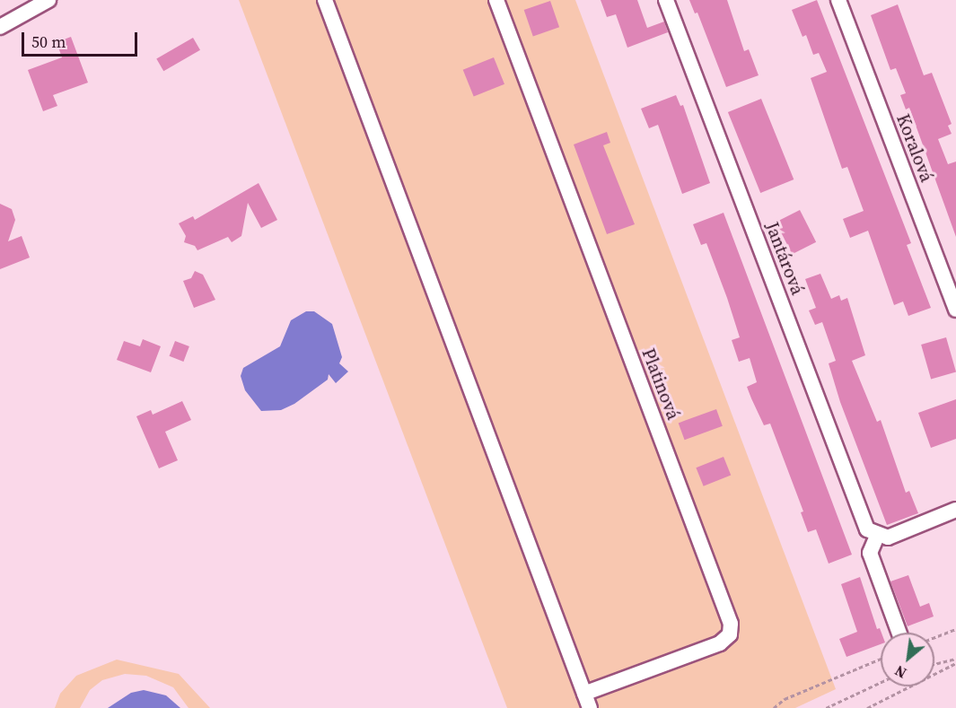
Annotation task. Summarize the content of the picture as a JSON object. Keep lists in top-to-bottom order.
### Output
{
  "streets": {
    "street": ["Koralová", "Jantárová", "Platinová"]
  },
  "scale_bar": "50 m",
  "north": "bottom left"
}
